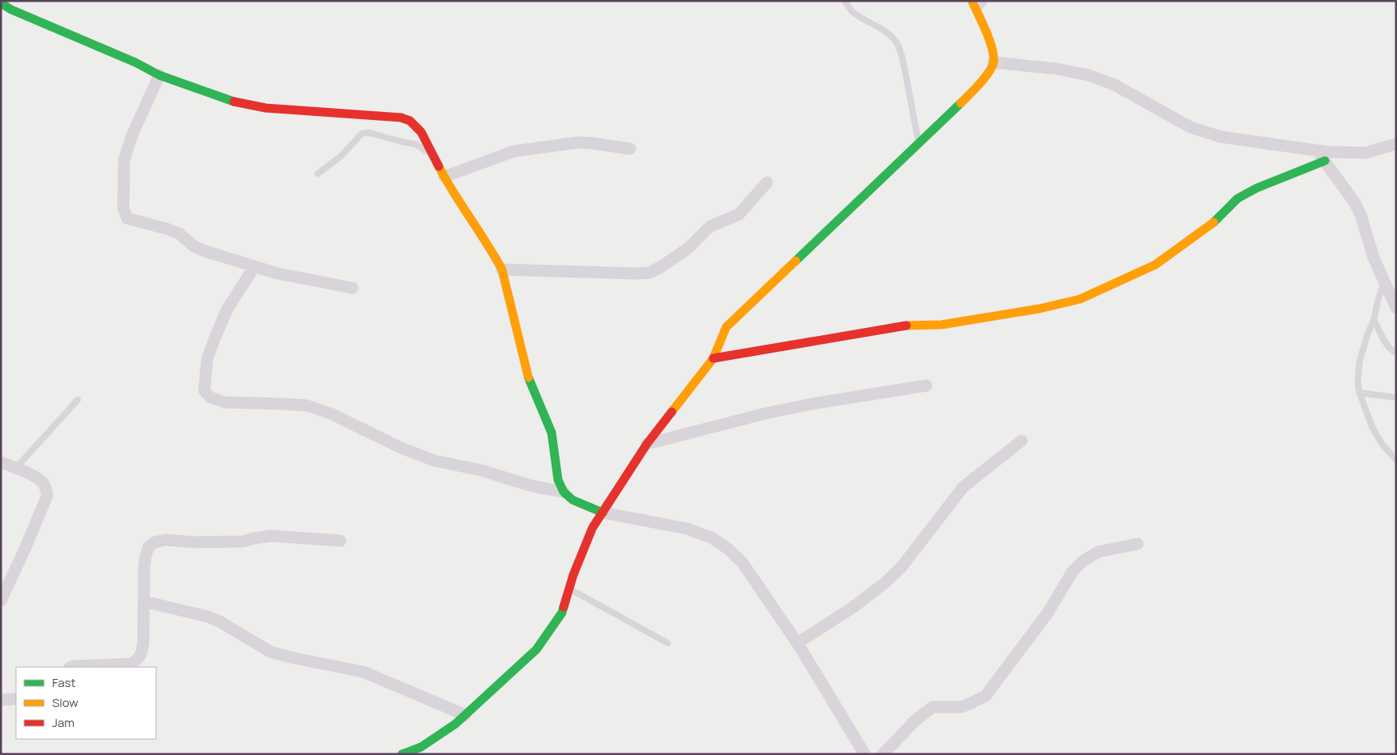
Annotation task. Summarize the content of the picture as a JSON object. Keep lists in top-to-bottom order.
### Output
{
  "legend": ["Fast", "Slow", "Jam"]
}
